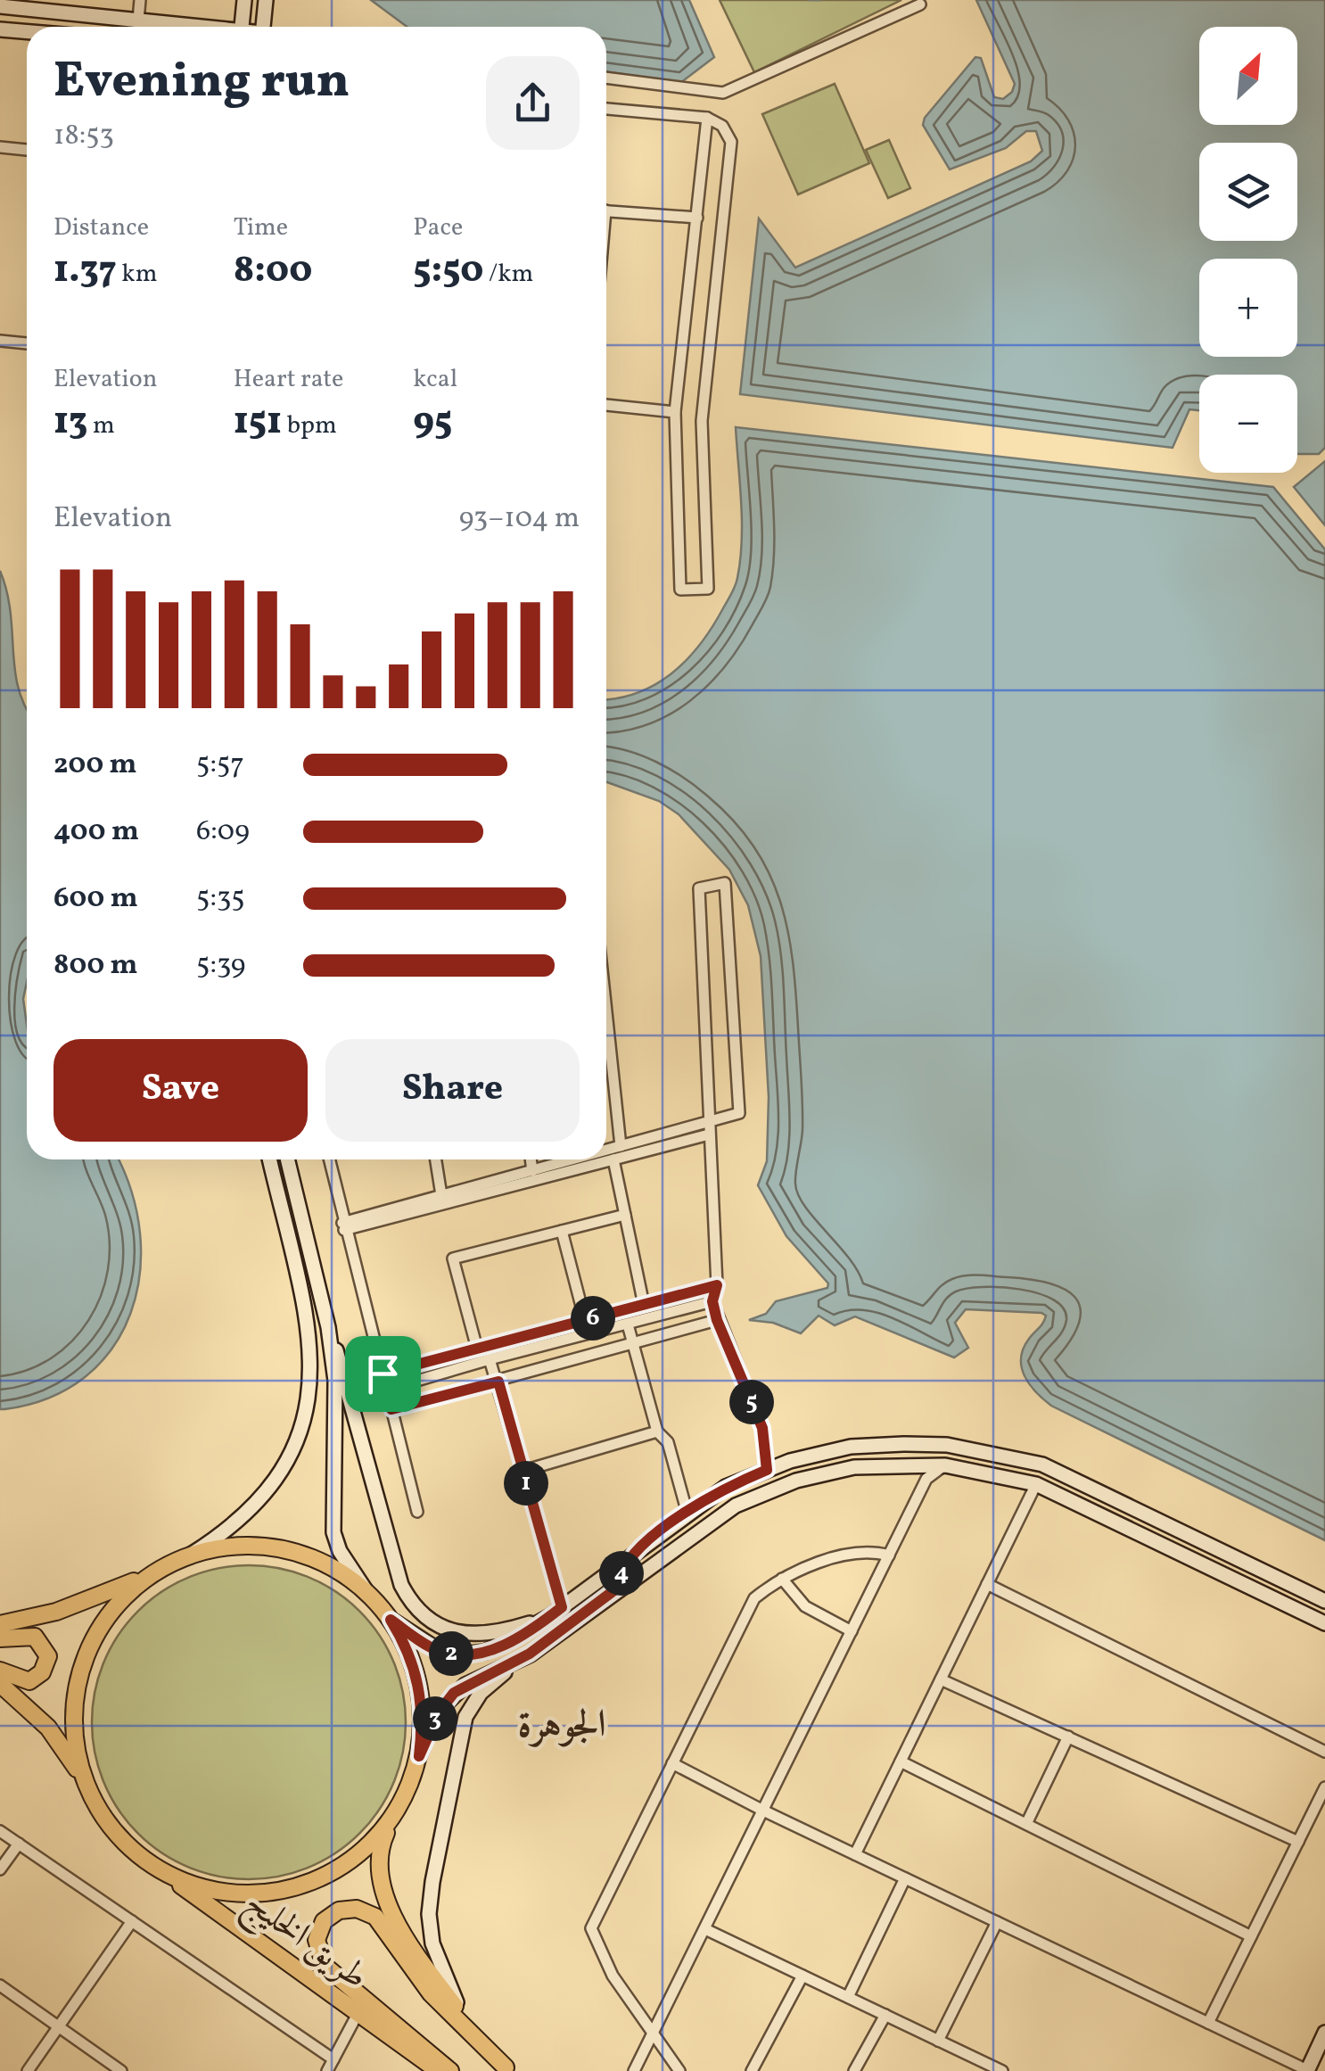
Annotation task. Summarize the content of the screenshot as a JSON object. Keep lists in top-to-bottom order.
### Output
{
  "streets": {
    "main road": ["طريق الخليج"]
  },
  "districts": ["الجوهرة"],
  "north": "top right",
  "page": {
    "map_buttons": ["+", "−"],
    "heading": ["Evening run", "18:53"],
    "stats": [
      ["Distance", "1.37 km"],
      ["Time", "8:00"],
      ["Pace", "5:50 /km"],
      ["Elevation", "13 m"],
      ["Heart rate", "151 bpm"],
      ["kcal", "95"]
    ],
    "chart": ["Elevation", "93–104 m"],
    "list": [
      {
        "name": "200 m",
        "note": "5:57"
      },
      {
        "name": "400 m",
        "note": "6:09"
      },
      {
        "name": "600 m",
        "note": "5:35"
      },
      {
        "name": "800 m",
        "note": "5:39"
      }
    ],
    "buttons": ["Save", "Share"],
    "pins": [
      "6",
      "5",
      "1",
      "4",
      "2",
      "3"
    ]
  }
}
